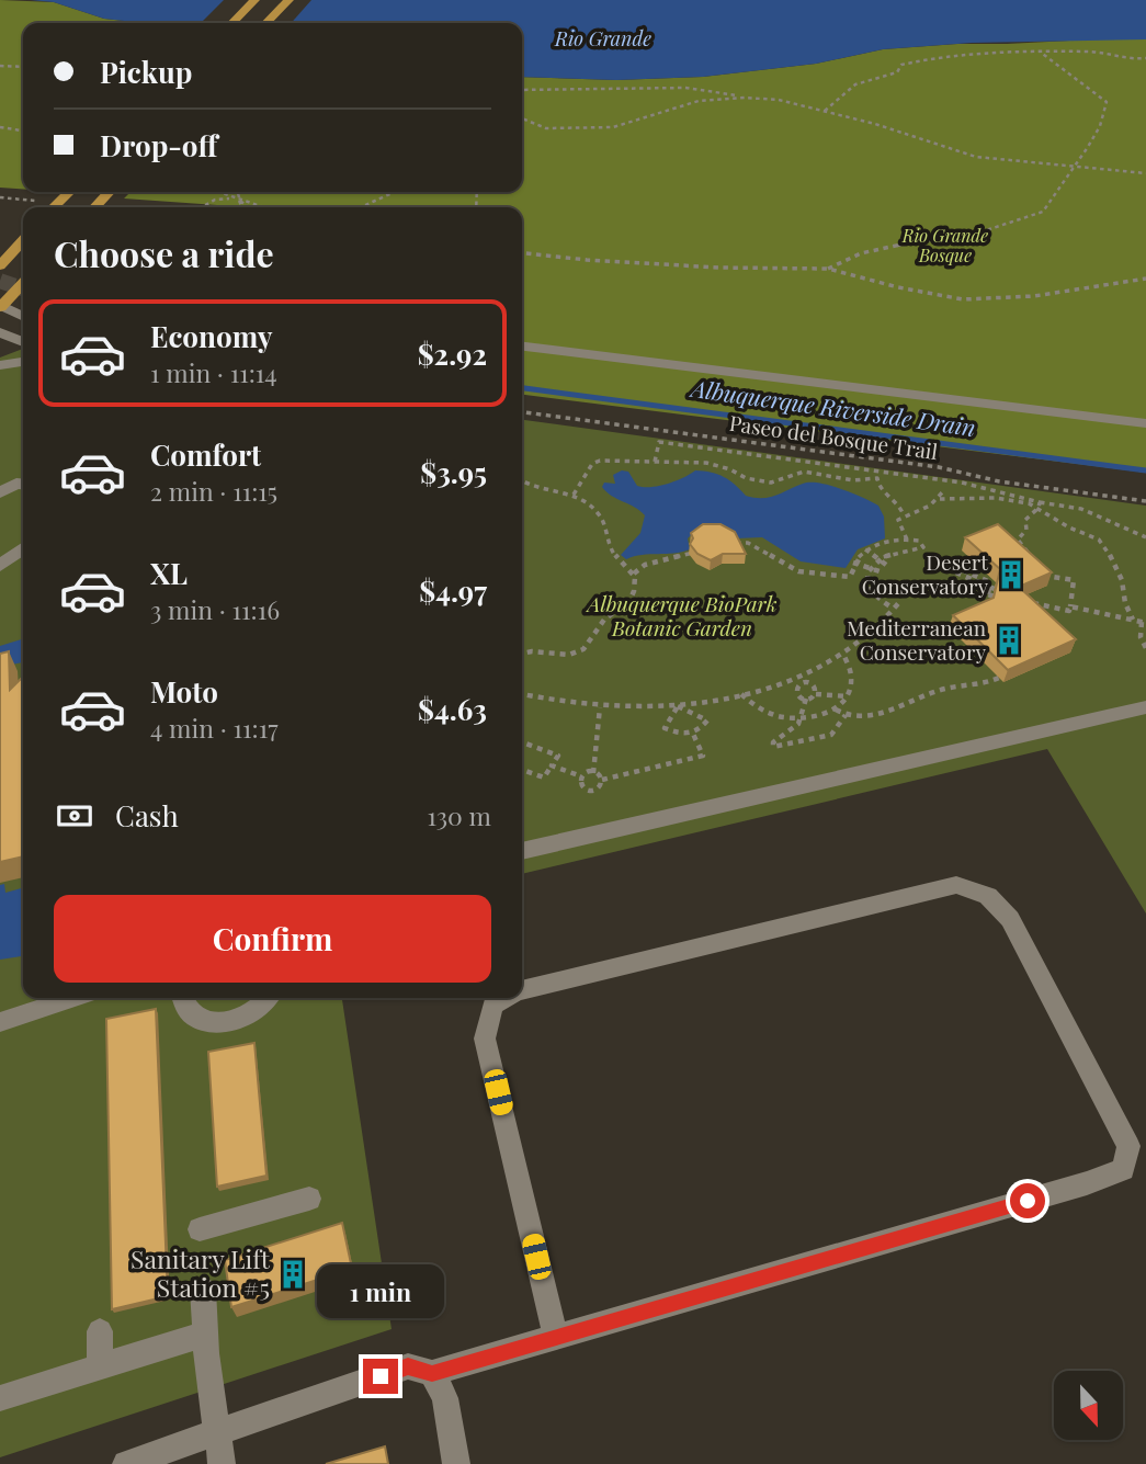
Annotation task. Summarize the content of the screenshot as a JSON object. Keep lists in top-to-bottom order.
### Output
{
  "streets": {
    "path": ["Paseo del Bosque Trail"]
  },
  "water": ["Rio Grande", "Albuquerque Riverside Drain"],
  "parks": ["Rio Grande Bosque", "Albuquerque BioPark Botanic Garden"],
  "places": {
    "building": ["Desert Conservatory", "Mediterranean Conservatory", "Sanitary Lift Station #5"]
  },
  "north": "bottom",
  "page": {
    "banner": ["Pickup", "Drop-off"],
    "heading": "Choose a ride",
    "list": [
      {
        "name": "Economy",
        "note": "1 min · 11:14",
        "value": "$2.92"
      },
      {
        "name": "Comfort",
        "note": "2 min · 11:15",
        "value": "$3.95"
      },
      {
        "name": "XL",
        "note": "3 min · 11:16",
        "value": "$4.97"
      },
      {
        "name": "Moto",
        "note": "4 min · 11:17",
        "value": "$4.63"
      }
    ],
    "pay": ["Cash", "130 m"],
    "buttons": "Confirm",
    "bubble": "1 min"
  }
}
